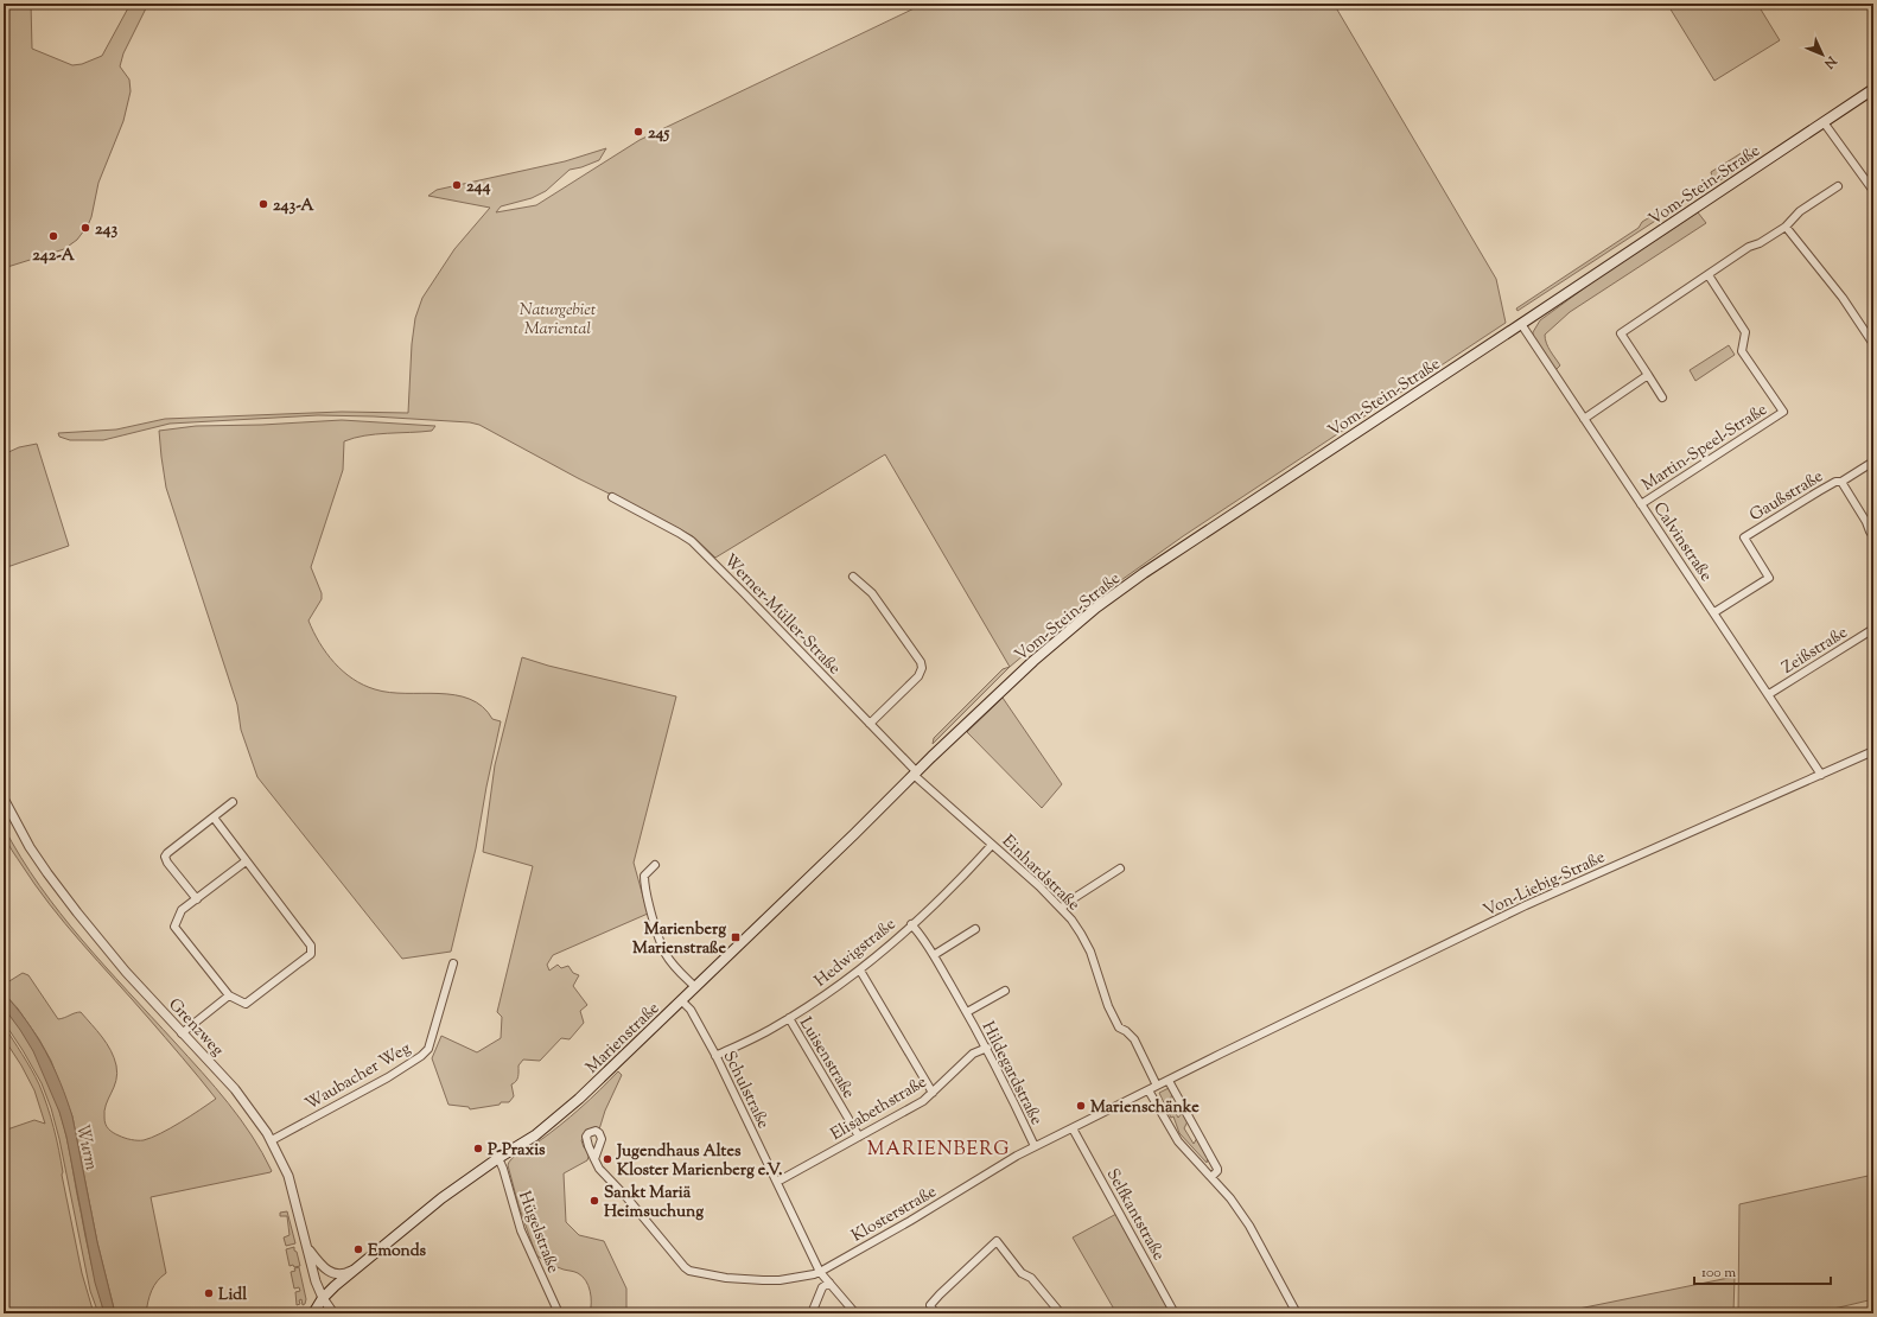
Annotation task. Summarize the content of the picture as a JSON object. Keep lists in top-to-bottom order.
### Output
{
  "streets": {
    "main road": ["Vom-Stein-Straße", "Marienstraße"],
    "street": [
      "Martin-Speel-Straße",
      "Gaußstraße",
      "Calvinstraße",
      "Werner-Müller-Straße",
      "Zeißstraße",
      "Einhardstraße",
      "Von-Liebig-Straße",
      "Hedwigstraße",
      "Grenzweg",
      "Luisenstraße",
      "Hildegardstraße",
      "Waubacher Weg",
      "Schulstraße",
      "Elisabethstraße",
      "Klosterstraße",
      "Selfkantstraße",
      "Hügelstraße"
    ]
  },
  "crossings": [
    ["Vom-Stein-Straße", "Calvinstraße"],
    ["Vom-Stein-Straße", "Marienstraße"],
    ["Martin-Speel-Straße", "Calvinstraße"],
    ["Gaußstraße", "Calvinstraße"],
    ["Calvinstraße", "Zeißstraße"],
    ["Calvinstraße", "Von-Liebig-Straße"],
    ["Werner-Müller-Straße", "Einhardstraße"],
    ["Werner-Müller-Straße", "Marienstraße"],
    ["Einhardstraße", "Hedwigstraße"],
    ["Einhardstraße", "Marienstraße"],
    ["Einhardstraße", "Klosterstraße"],
    ["Von-Liebig-Straße", "Klosterstraße"],
    ["Hedwigstraße", "Luisenstraße"],
    ["Hedwigstraße", "Hildegardstraße"],
    ["Hedwigstraße", "Schulstraße"],
    ["Grenzweg", "Marienstraße"],
    ["Grenzweg", "Waubacher Weg"],
    ["Marienstraße", "Schulstraße"],
    ["Marienstraße", "Hügelstraße"],
    ["Luisenstraße", "Elisabethstraße"],
    ["Hildegardstraße", "Elisabethstraße"],
    ["Hildegardstraße", "Klosterstraße"],
    ["Schulstraße", "Elisabethstraße"],
    ["Schulstraße", "Klosterstraße"],
    ["Klosterstraße", "Selfkantstraße"]
  ],
  "districts": ["MARIENBERG"],
  "water": ["Wurm"],
  "parks": ["Naturgebiet Mariental"],
  "places": {
    "other": [
      "245",
      "244",
      "243-A",
      "243",
      "242-A",
      "Marienschänke",
      "P-Praxis",
      "Jugendhaus Altes Kloster Marienberg e.V.",
      "Sankt Mariä Heimsuchung",
      "Emonds",
      "Lidl"
    ],
    "transit": ["Marienberg Marienstraße"]
  },
  "scale_bar": "100 m",
  "north": "bottom right"
}
